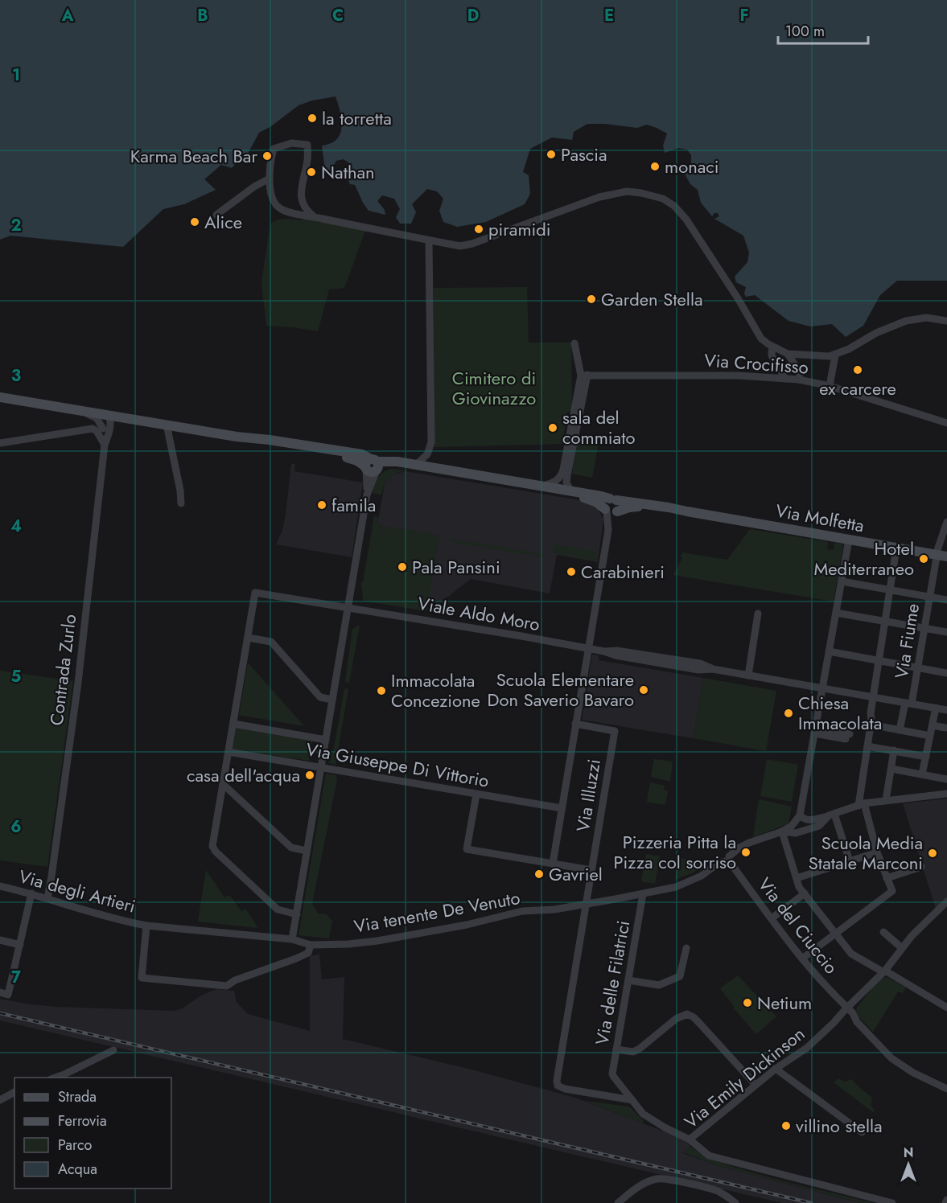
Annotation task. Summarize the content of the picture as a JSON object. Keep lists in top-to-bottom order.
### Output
{
  "streets": {
    "main road": ["Via Molfetta"],
    "street": [
      "Via Crocifisso",
      "Viale Aldo Moro",
      "Via Fiume",
      "Contrada Zurlo",
      "Via Giuseppe Di Vittorio",
      "Via Illuzzi",
      "Via degli Artieri",
      "Via tenente De Venuto",
      "Via del Ciuccio",
      "Via delle Filatrici",
      "Via Emily Dickinson"
    ]
  },
  "crossings": [
    ["Via Molfetta", "Via Fiume"],
    ["Viale Aldo Moro", "Via Fiume"],
    ["Contrada Zurlo", "Via degli Artieri"],
    ["Via Illuzzi", "Via tenente De Venuto"],
    ["Via Illuzzi", "Via delle Filatrici"],
    ["Via degli Artieri", "Via tenente De Venuto"],
    ["Via tenente De Venuto", "Via del Ciuccio"],
    ["Via tenente De Venuto", "Via delle Filatrici"],
    ["Via del Ciuccio", "Via Emily Dickinson"]
  ],
  "parks": ["Cimitero di Giovinazzo"],
  "places": [
    "la torretta",
    "Pascia",
    "Karma Beach Bar",
    "monaci",
    "Nathan",
    "Alice",
    "piramidi",
    "Garden Stella",
    "ex carcere",
    "sala del commiato",
    "famila",
    "Hotel Mediterraneo",
    "Pala Pansini",
    "Carabinieri",
    "Scuola Elementare Don Saverio Bavaro",
    "Immacolata Concezione",
    "Chiesa Immacolata",
    "casa dell'acqua",
    "Pizzeria Pitta la Pizza col sorriso",
    "Scuola Media Statale Marconi",
    "Gavriel",
    "Netium",
    "villino stella"
  ],
  "legend": [
    "Strada",
    "Ferrovia",
    "Parco",
    "Acqua"
  ],
  "scale_bar": "100 m",
  "north": "top",
  "grid": {
    "columns": [
      "A",
      "B",
      "C",
      "D",
      "E",
      "F"
    ],
    "rows": [
      "1",
      "2",
      "3",
      "4",
      "5",
      "6",
      "7"
    ]
  }
}
